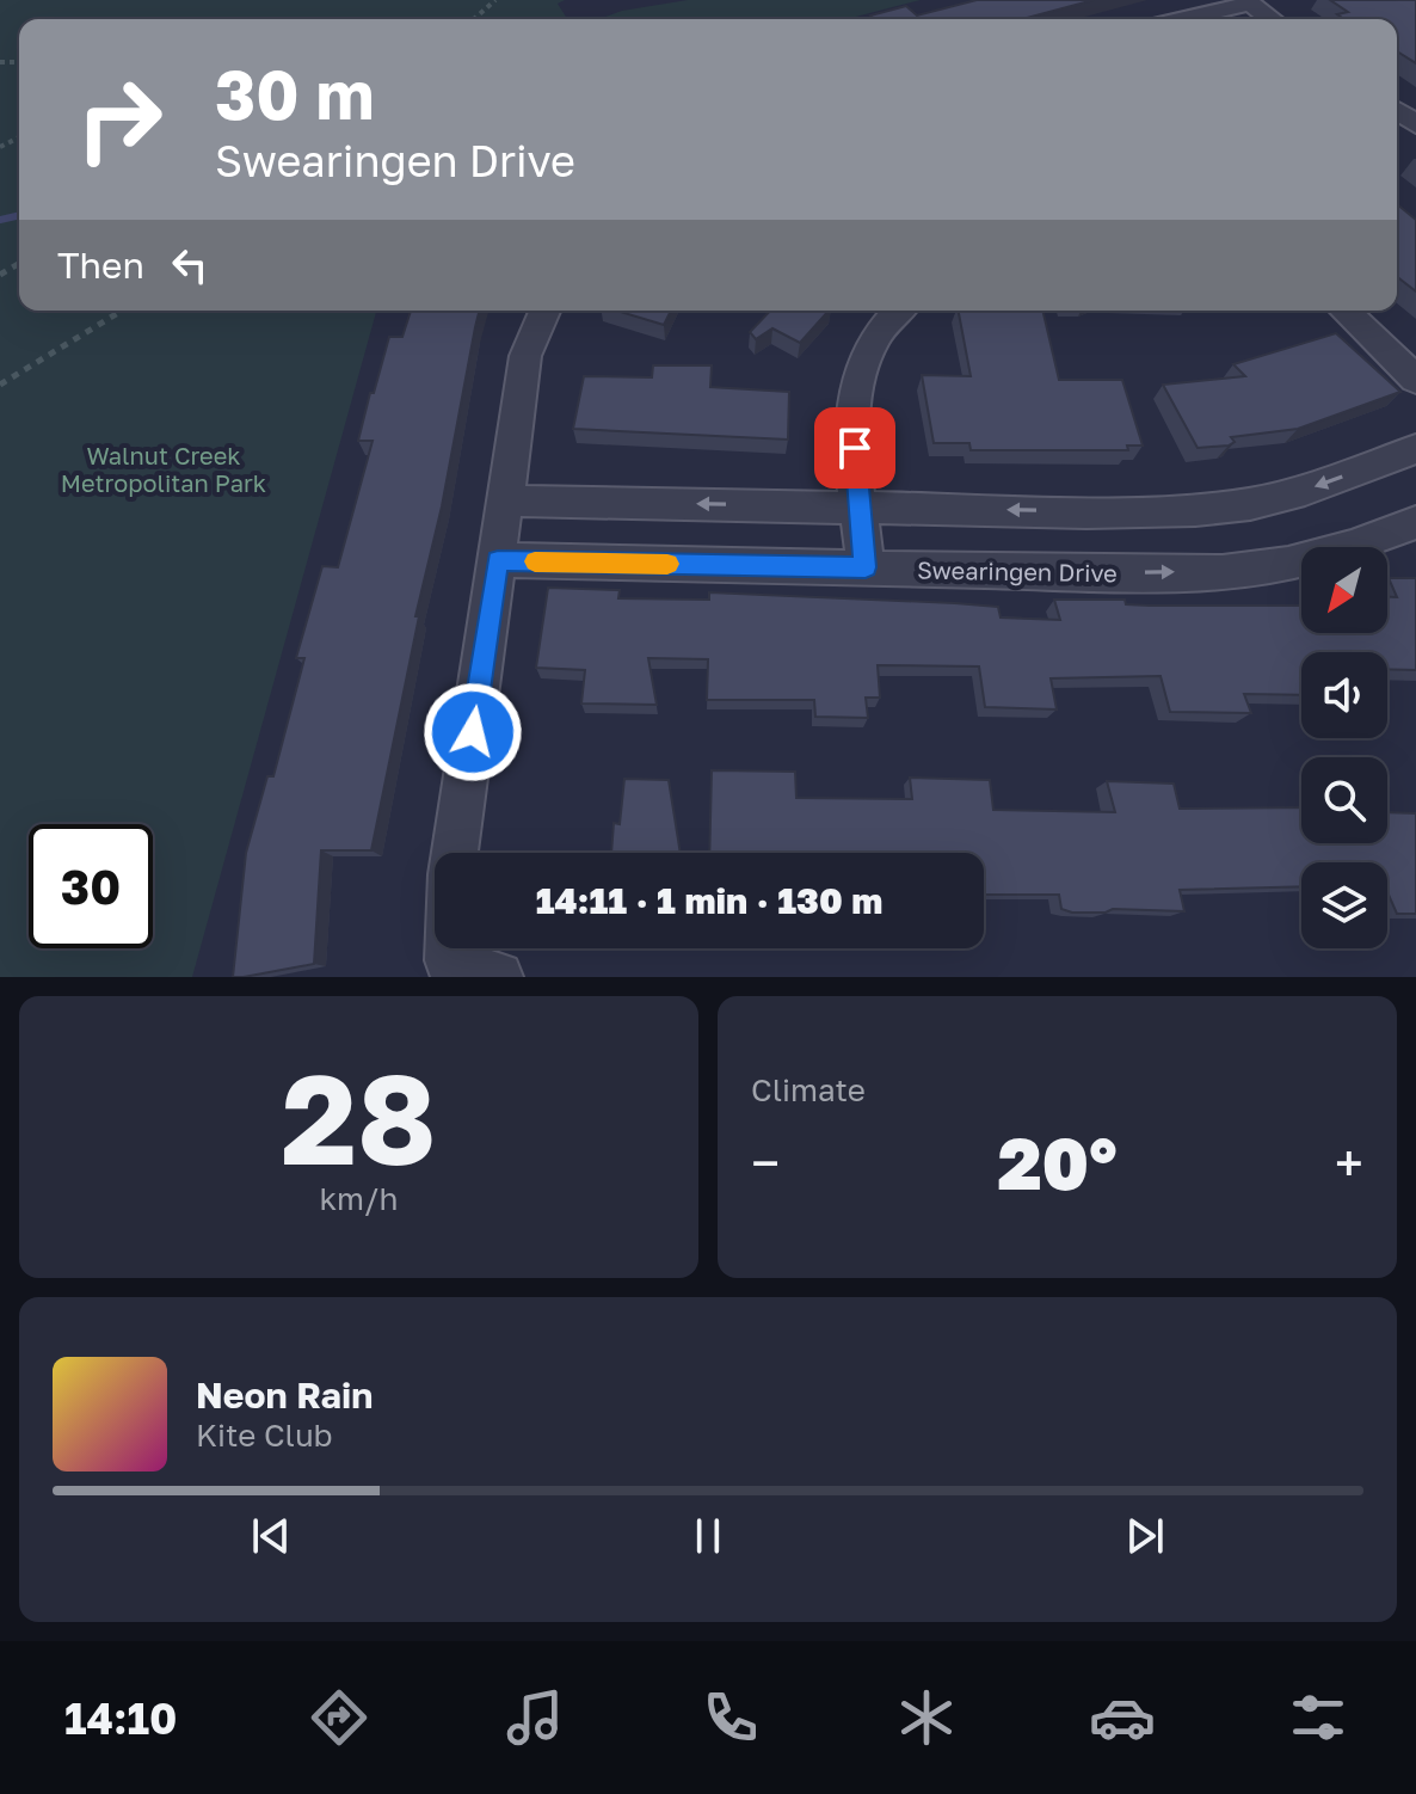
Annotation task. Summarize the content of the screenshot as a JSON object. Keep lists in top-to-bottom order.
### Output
{
  "streets": {
    "street": ["Swearingen Drive"]
  },
  "parks": ["Walnut Creek Metropolitan Park"],
  "north": "bottom left",
  "page": {
    "turn": ["30 m", "Swearingen Drive"],
    "then": "Then",
    "limit": "30",
    "trip": "14:11 · 1 min · 130 m",
    "tile": [
      ["28", "km/h"],
      "Climate"
    ],
    "heat": ["−", "20°", "+"],
    "song": ["Neon Rain", "Kite Club"],
    "tabs": "14:10"
  }
}
